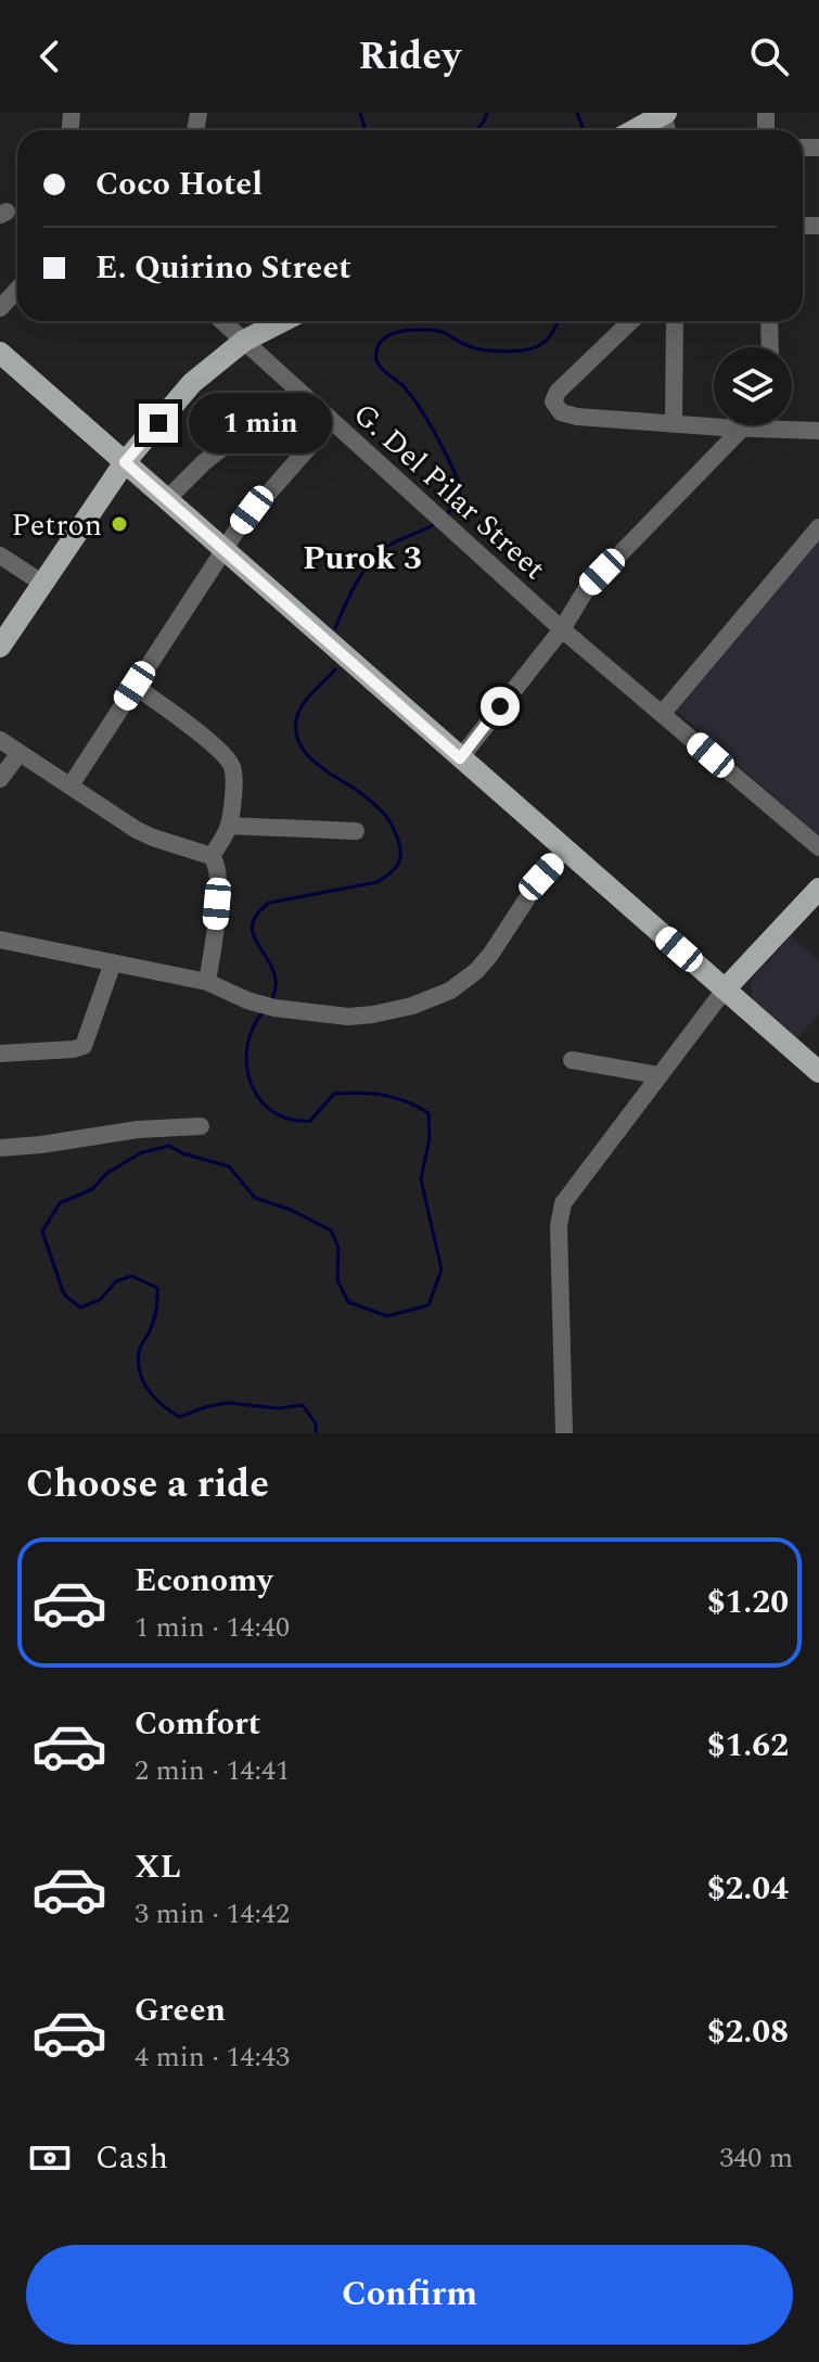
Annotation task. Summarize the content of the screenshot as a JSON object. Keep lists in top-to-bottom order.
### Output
{
  "streets": {
    "street": ["G. Del Pilar Street"]
  },
  "districts": ["Purok 3"],
  "places": ["Petron"],
  "page": {
    "header": "Ridey",
    "banner": ["Coco Hotel", "E. Quirino Street"],
    "bubble": "1 min",
    "heading": "Choose a ride",
    "list": [
      {
        "name": "Economy",
        "note": "1 min · 14:40",
        "value": "$1.20"
      },
      {
        "name": "Comfort",
        "note": "2 min · 14:41",
        "value": "$1.62"
      },
      {
        "name": "XL",
        "note": "3 min · 14:42",
        "value": "$2.04"
      },
      {
        "name": "Green",
        "note": "4 min · 14:43",
        "value": "$2.08"
      }
    ],
    "pay": ["Cash", "340 m"],
    "buttons": "Confirm"
  }
}
